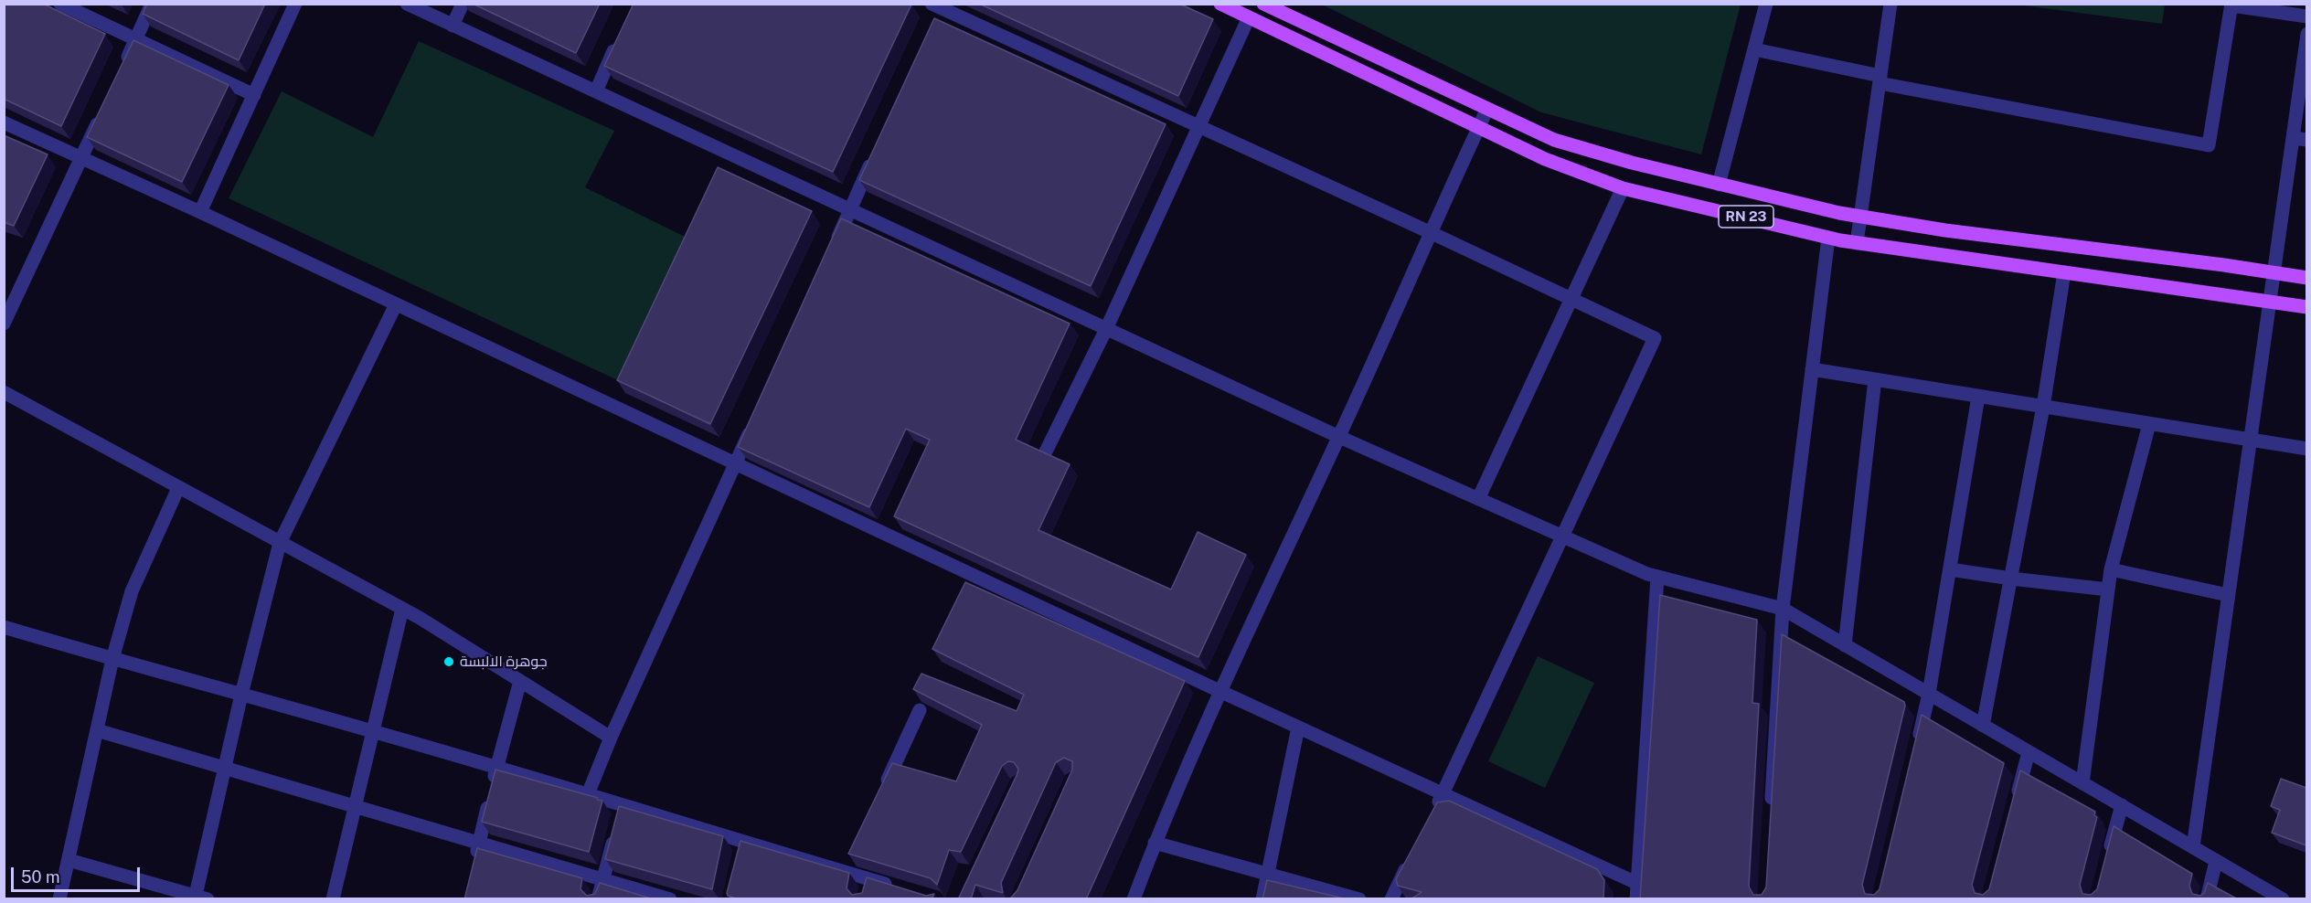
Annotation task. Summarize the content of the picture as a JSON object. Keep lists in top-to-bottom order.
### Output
{
  "streets": {
    "main road": ["RN 23"]
  },
  "places": ["جوهرة الالبسة"],
  "scale_bar": "50 m"
}
